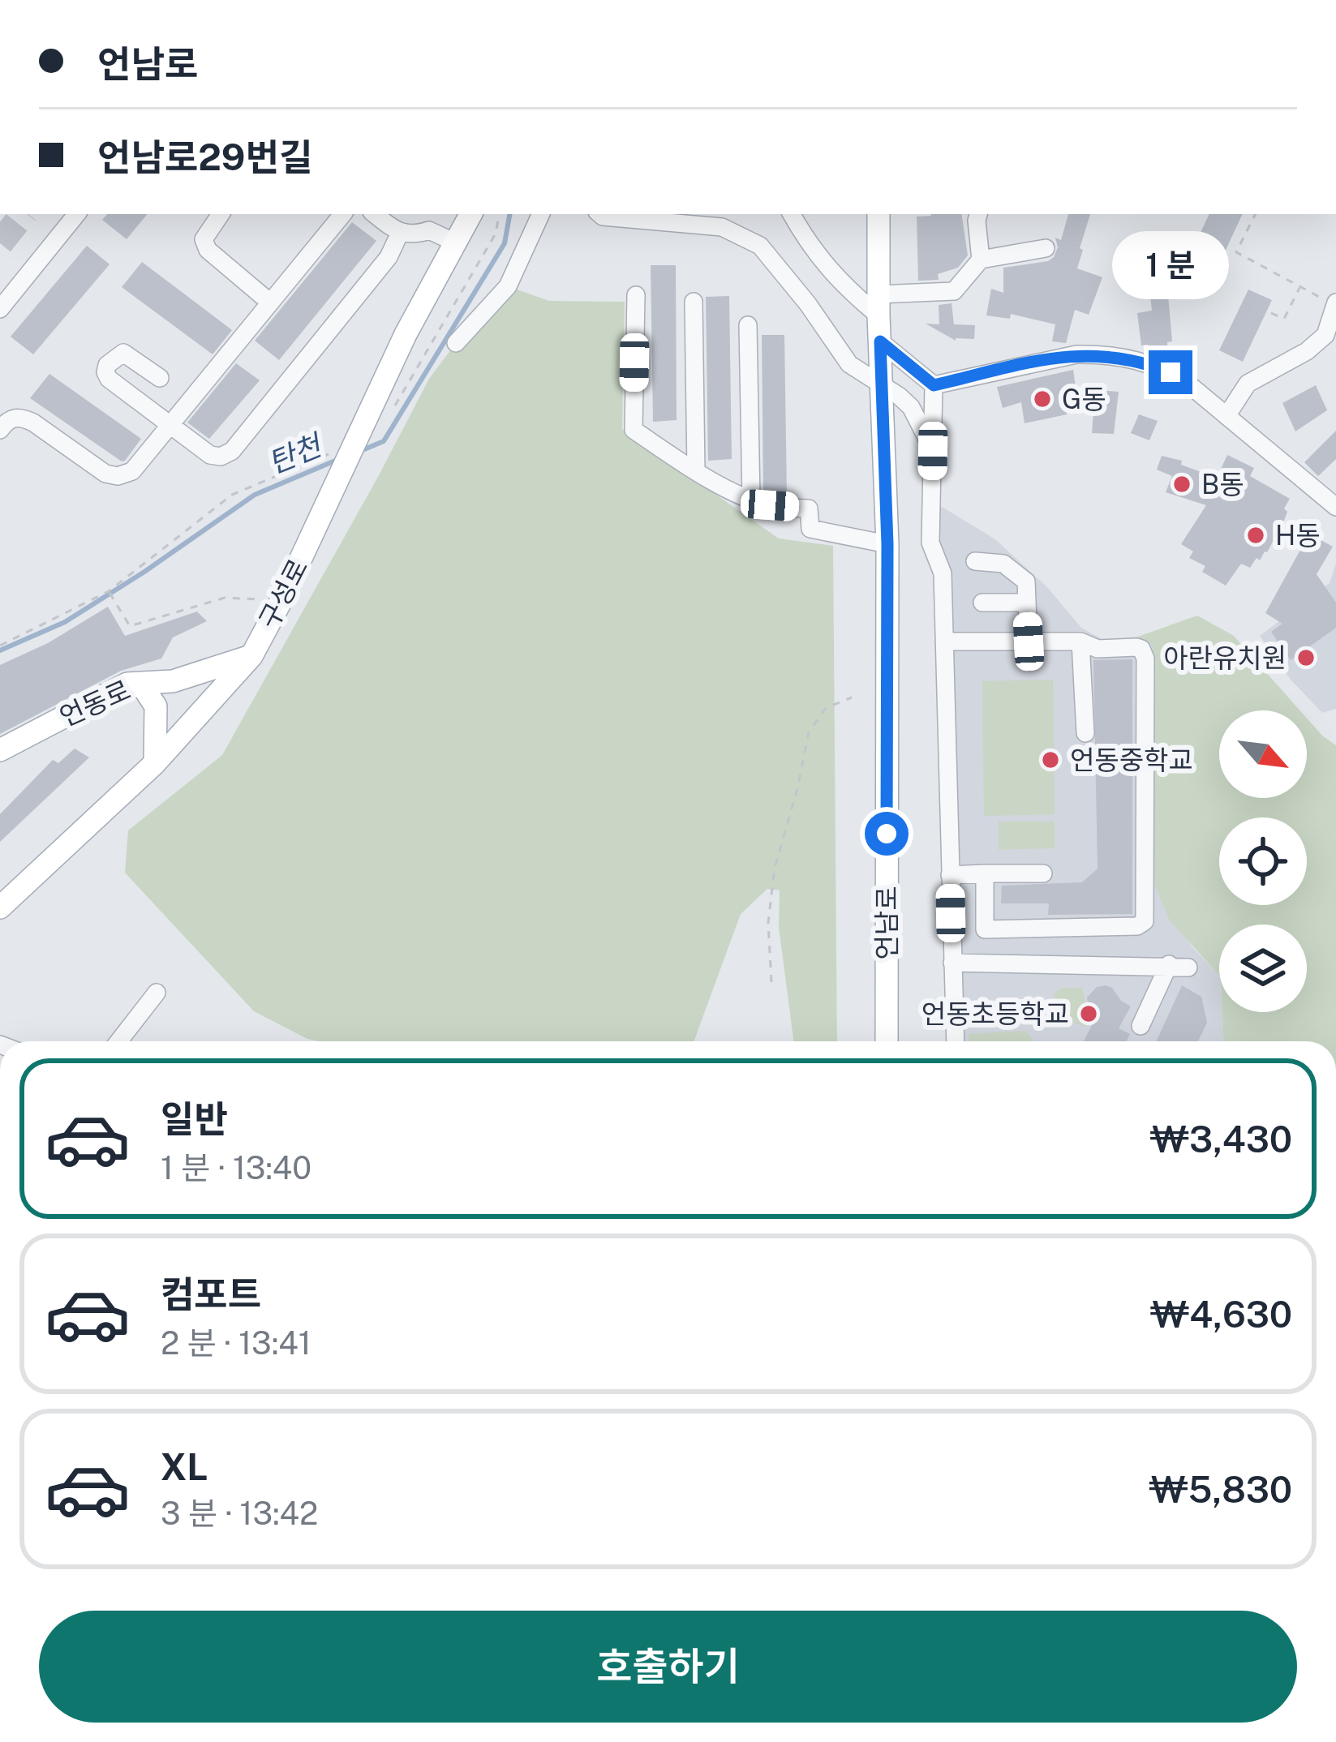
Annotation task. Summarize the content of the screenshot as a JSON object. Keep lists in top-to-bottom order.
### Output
{
  "streets": {
    "main road": ["구성로", "언동로", "언남로"]
  },
  "crossings": [
    ["구성로", "언동로"]
  ],
  "water": ["탄천"],
  "places": [
    "G동",
    "B동",
    "H동",
    "아란유치원",
    "언동중학교",
    "언동초등학교"
  ],
  "north": "bottom right",
  "page": {
    "banner": ["언남로", "언남로29번길"],
    "bubble": "1 분",
    "list": [
      {
        "name": "일반",
        "note": "1 분 · 13:40",
        "value": "₩3,430"
      },
      {
        "name": "컴포트",
        "note": "2 분 · 13:41",
        "value": "₩4,630"
      },
      {
        "name": "XL",
        "note": "3 분 · 13:42",
        "value": "₩5,830"
      }
    ],
    "buttons": "호출하기"
  }
}
